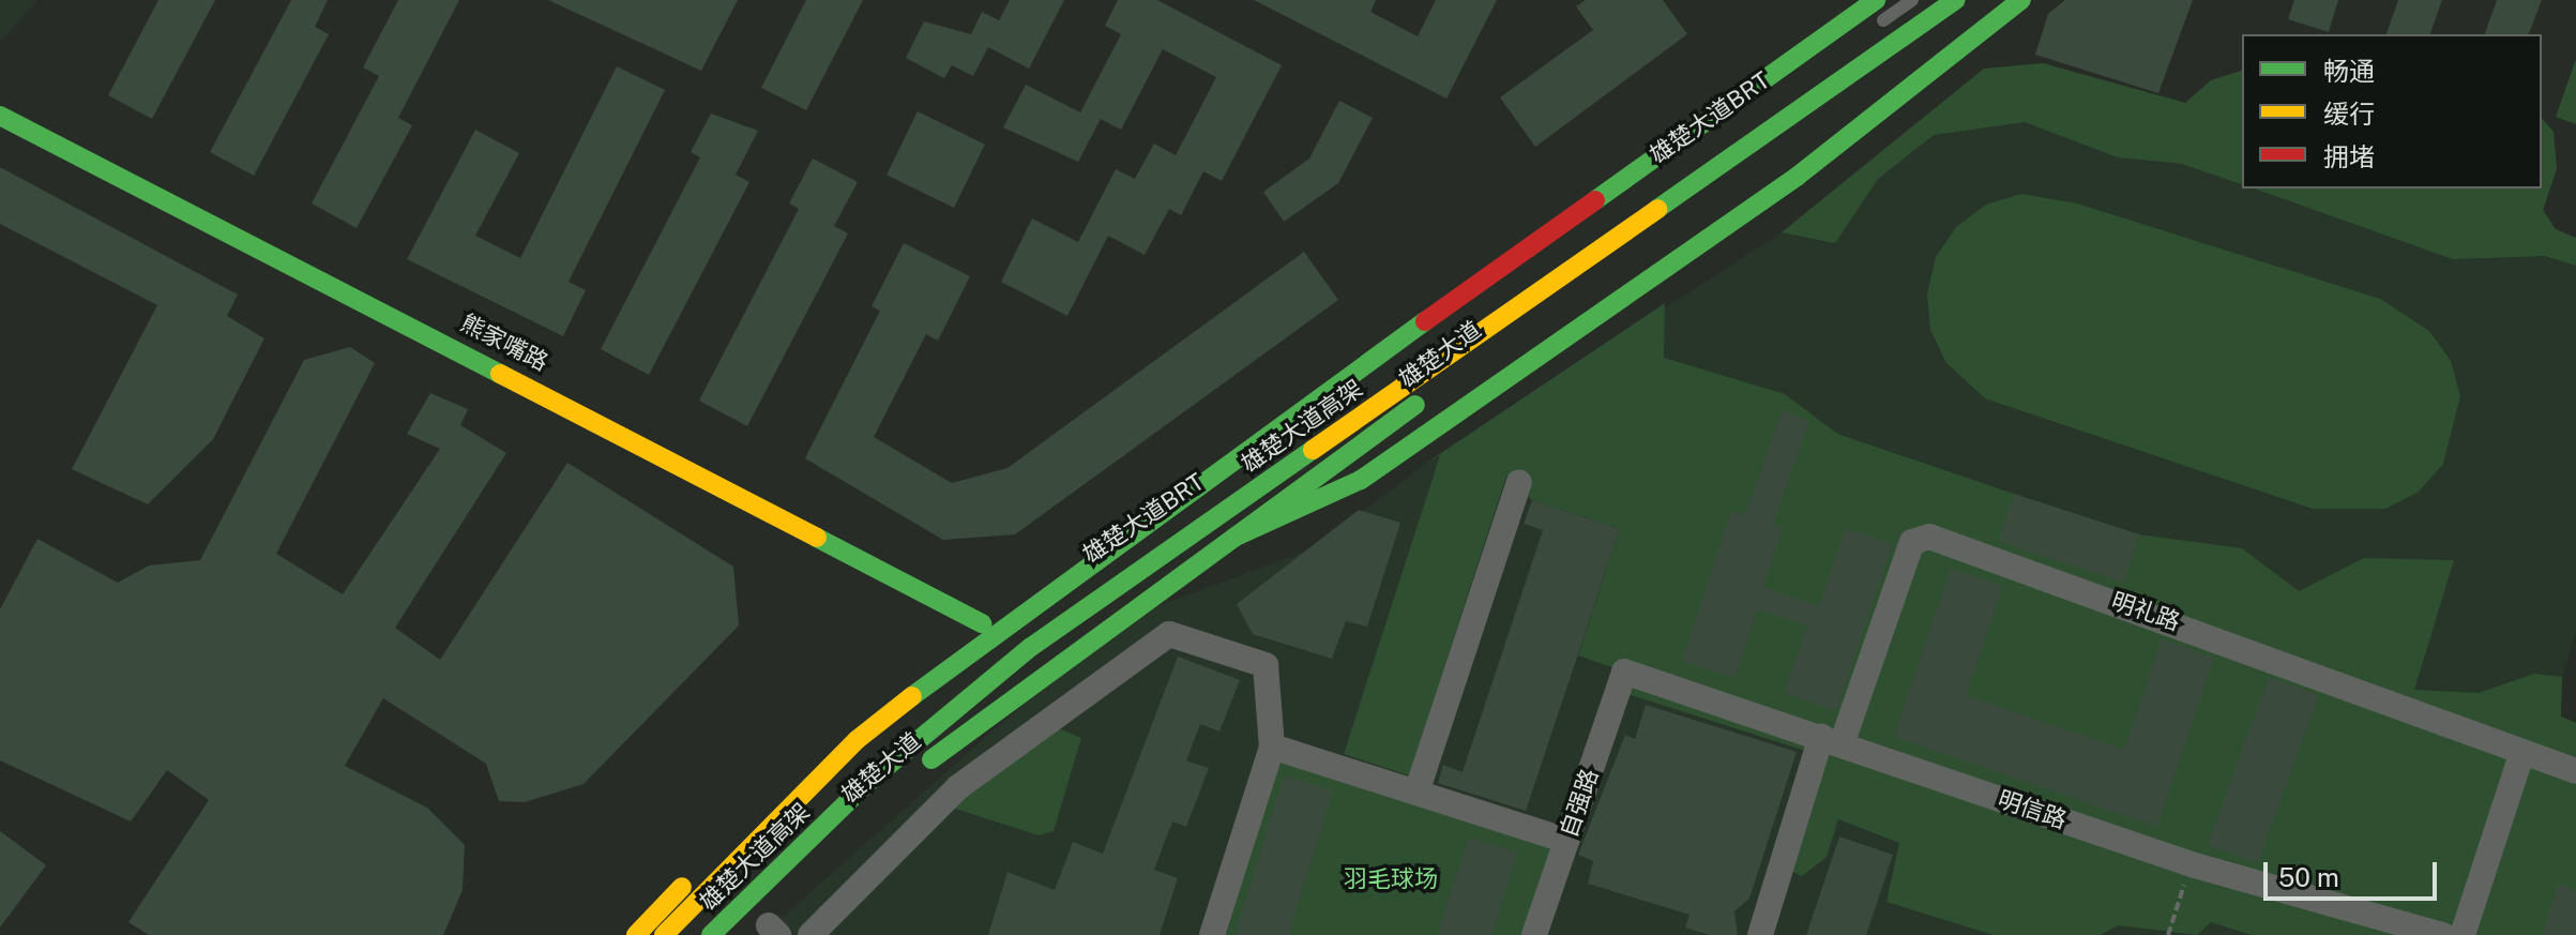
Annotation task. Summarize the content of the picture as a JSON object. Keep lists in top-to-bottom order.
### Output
{
  "streets": {
    "main road": ["熊家嘴路", "雄楚大道", "雄楚大道高架"],
    "street": ["明礼路", "自强路", "明信路"],
    "lane": ["雄楚大道BRT"]
  },
  "crossings": [
    ["熊家嘴路", "雄楚大道"],
    ["明礼路", "明信路"],
    ["自强路", "明信路"]
  ],
  "parks": ["羽毛球场"],
  "legend": ["畅通", "缓行", "拥堵"],
  "scale_bar": "50 m"
}
